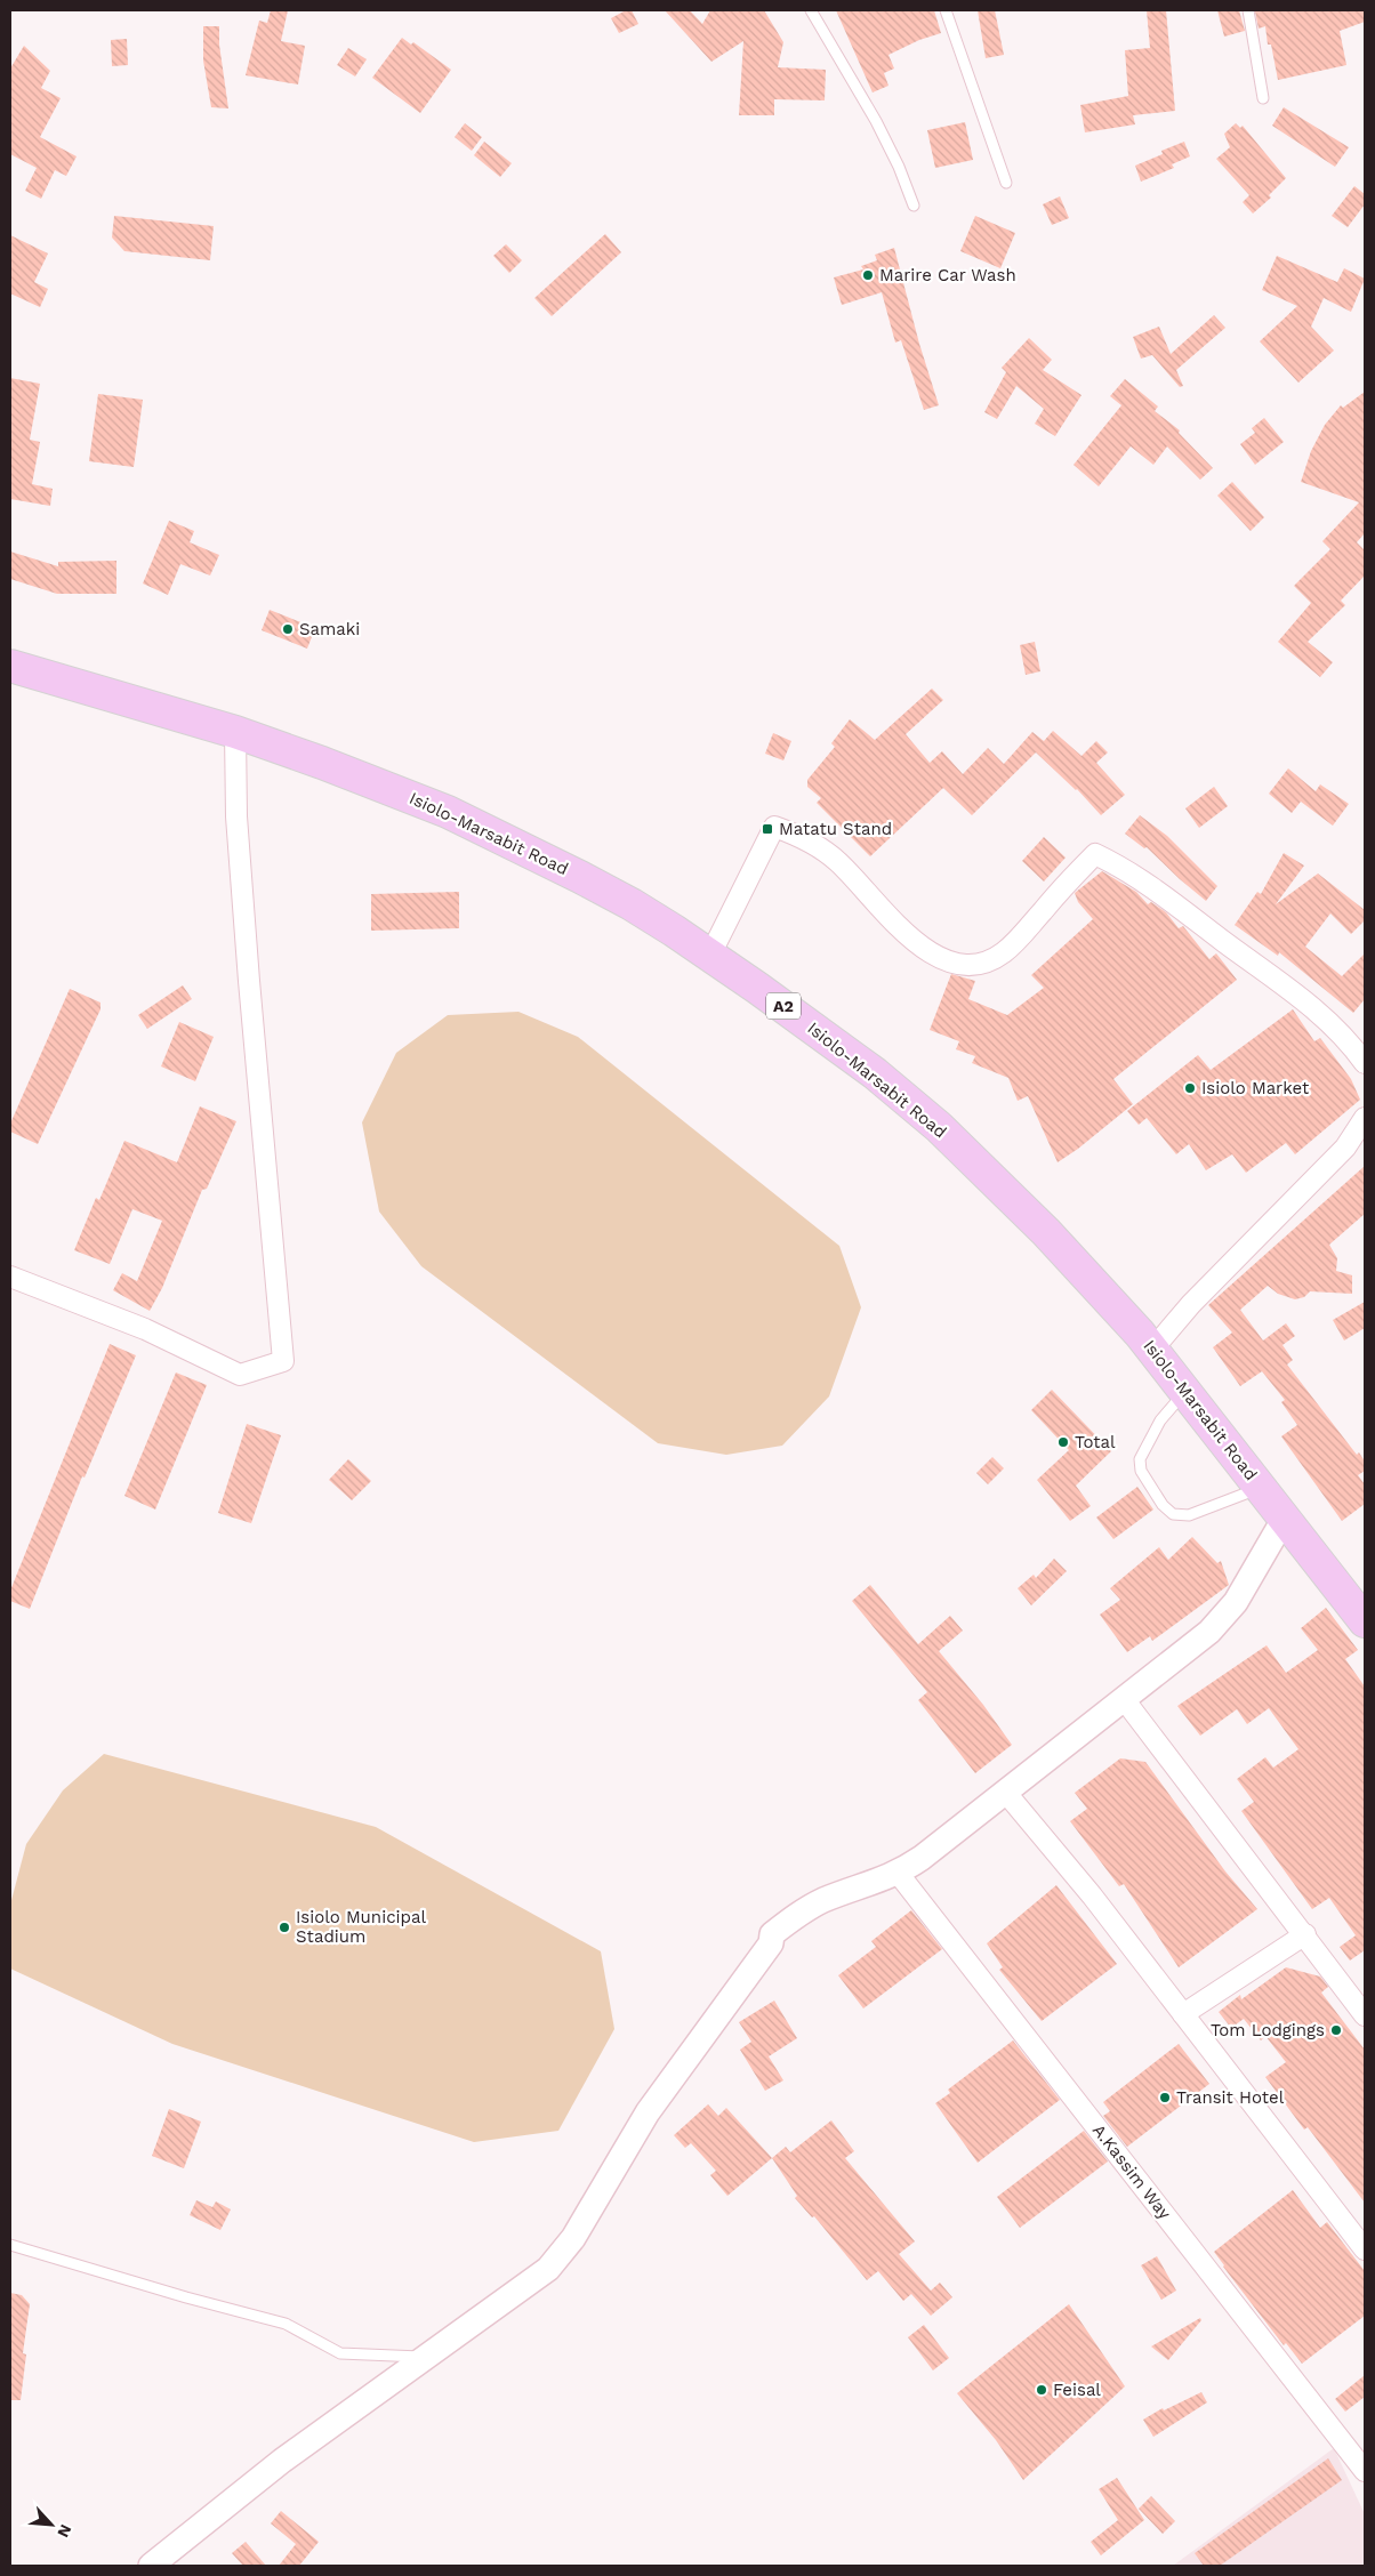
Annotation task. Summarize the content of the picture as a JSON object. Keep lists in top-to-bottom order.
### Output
{
  "streets": {
    "highway": ["Isiolo-Marsabit Road", "A2"],
    "street": ["A.Kassim Way"]
  },
  "places": {
    "other": [
      "Marire Car Wash",
      "Samaki",
      "Isiolo Market",
      "Total",
      "Isiolo Municipal Stadium",
      "Tom Lodgings",
      "Transit Hotel",
      "Feisal"
    ],
    "transit": ["Matatu Stand"]
  },
  "north": "bottom right"
}
